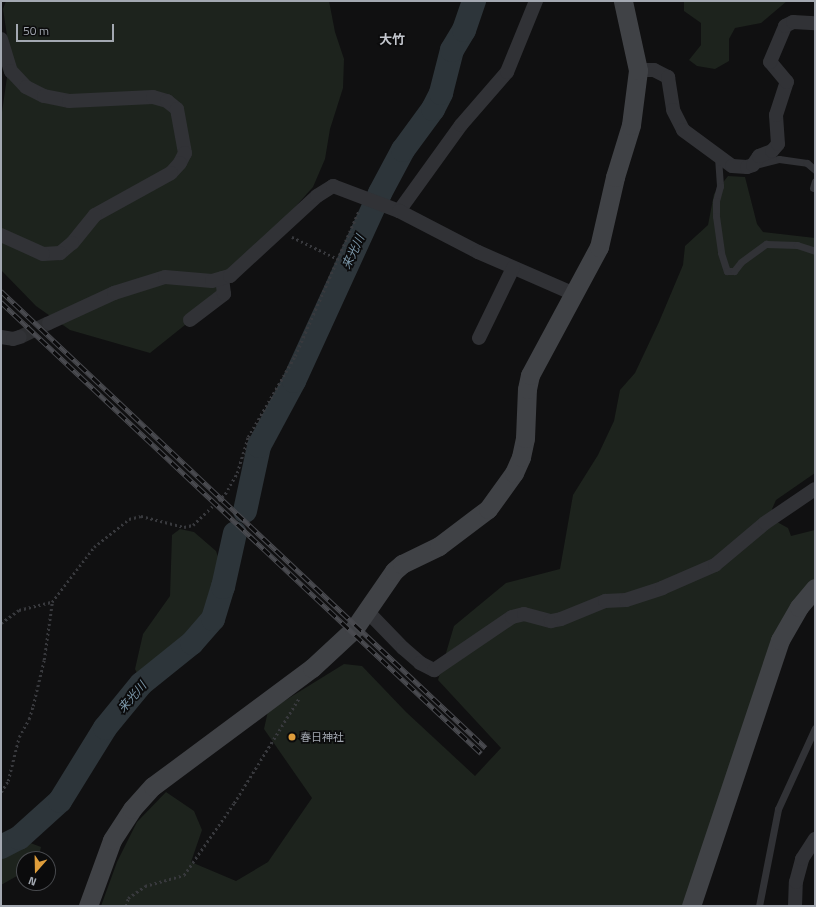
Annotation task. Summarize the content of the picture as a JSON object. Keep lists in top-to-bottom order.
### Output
{
  "districts": ["大竹"],
  "water": ["来光川"],
  "places": ["春日神社"],
  "scale_bar": "50 m",
  "north": "bottom"
}
